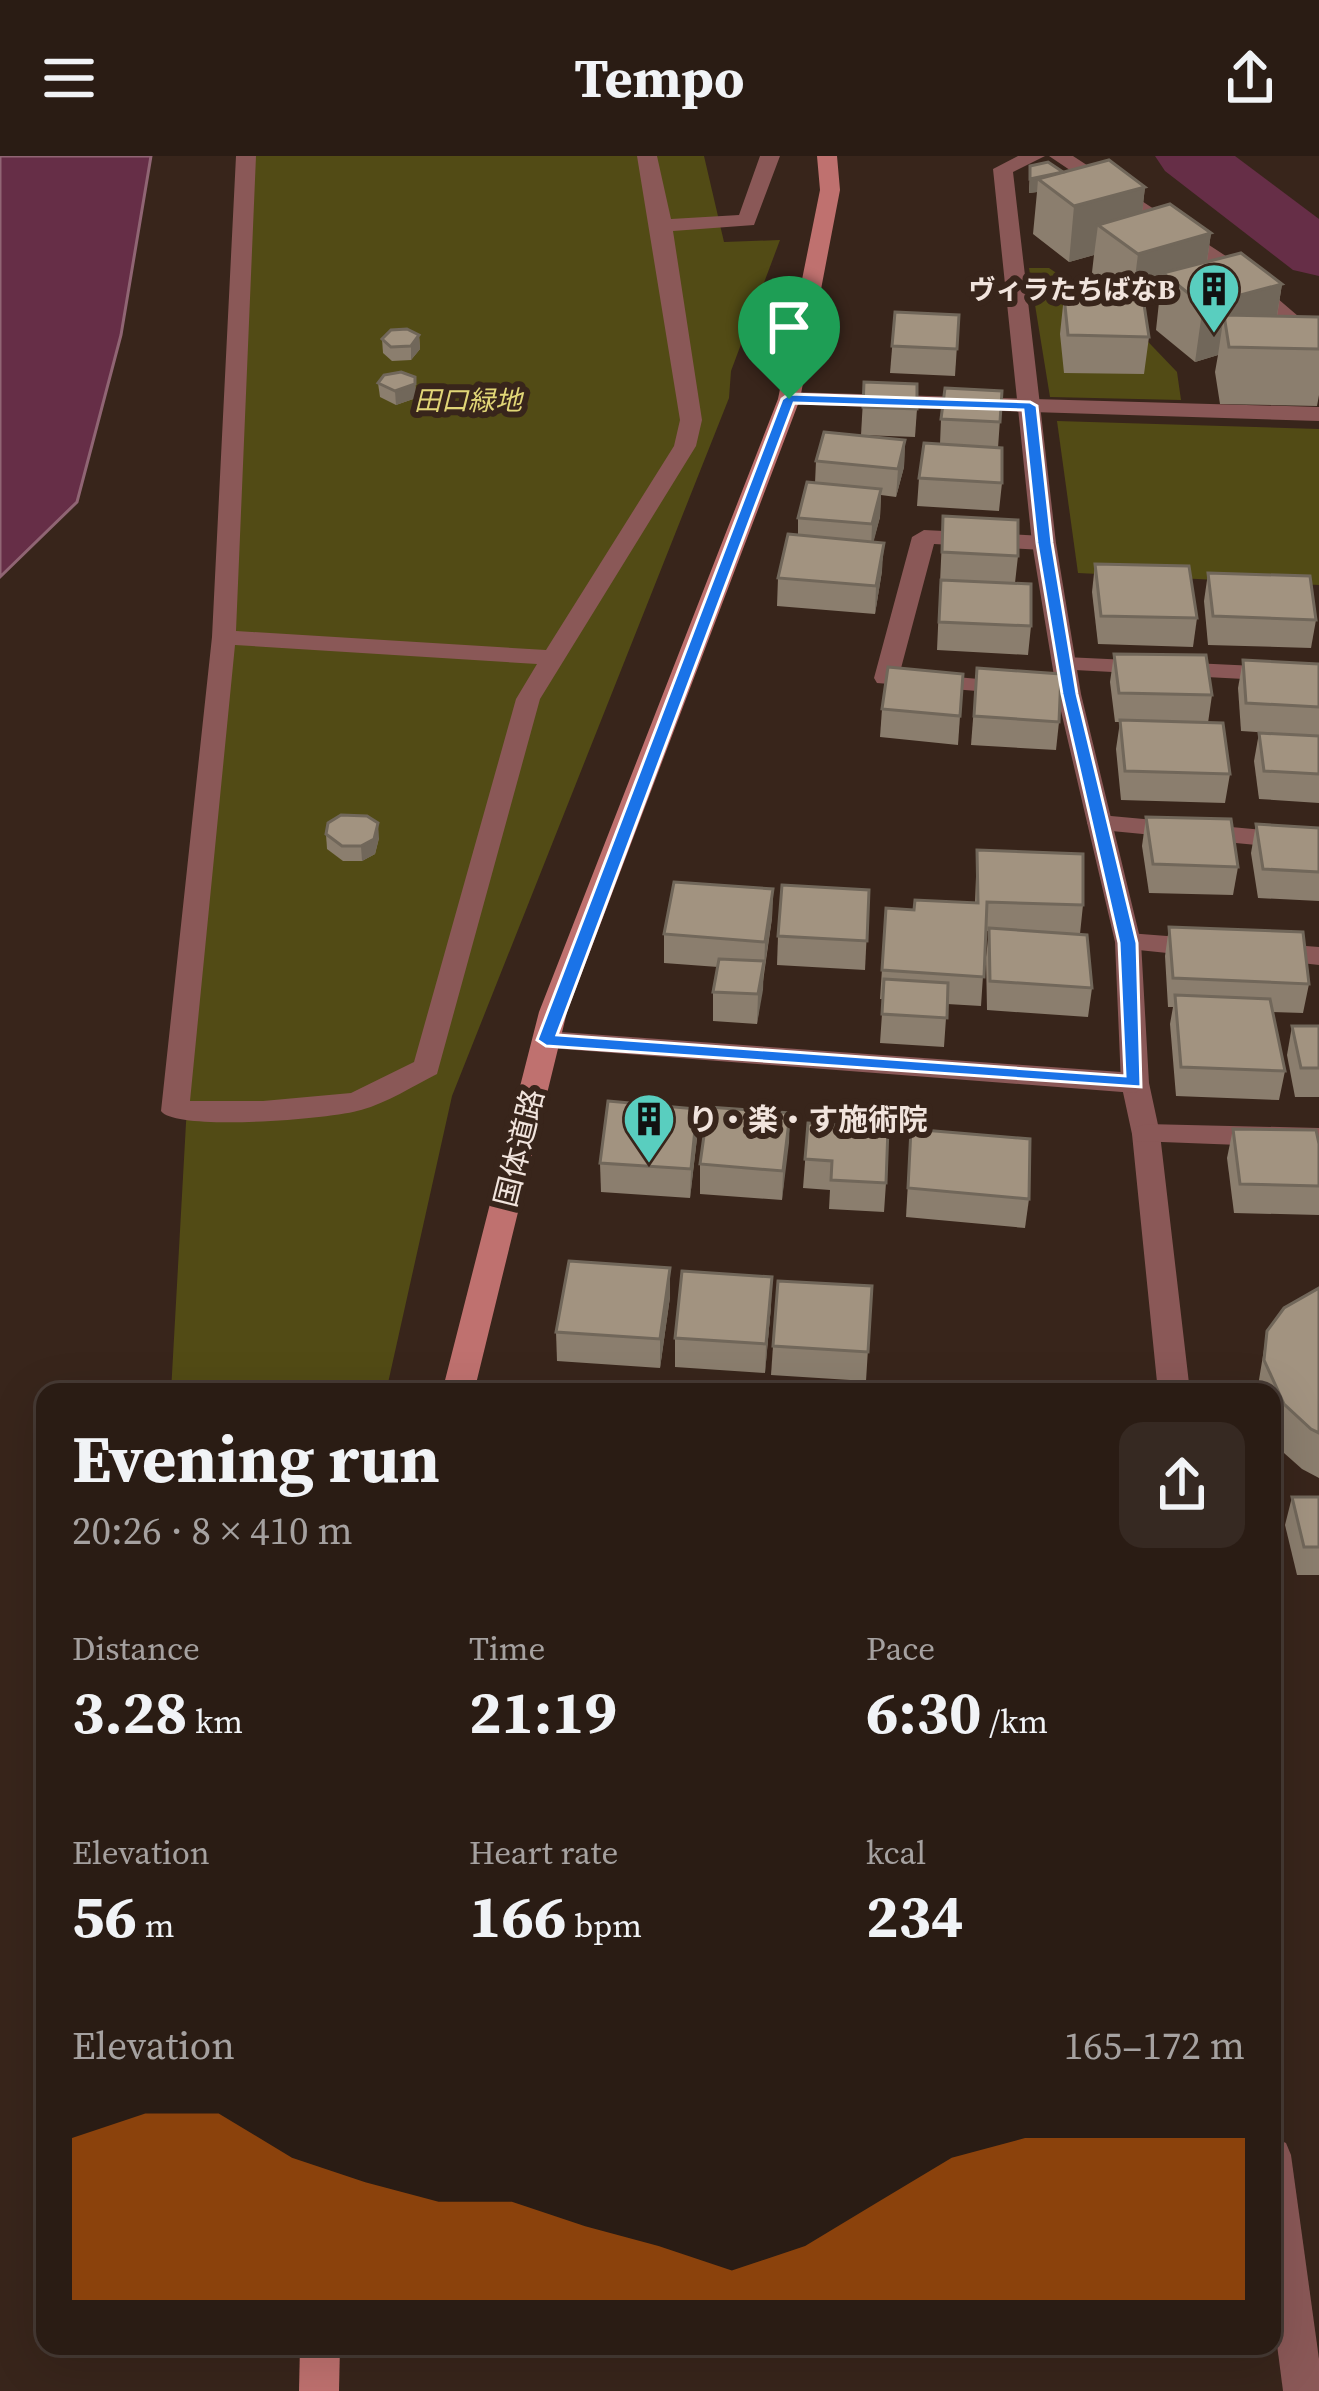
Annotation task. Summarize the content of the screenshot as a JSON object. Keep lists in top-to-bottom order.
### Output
{
  "streets": {
    "street": ["国体道路"]
  },
  "parks": ["田口緑地"],
  "places": {
    "building": ["ヴィラたちばなB", "り・楽・す施術院"]
  },
  "page": {
    "header": "Tempo",
    "heading": ["Evening run", "20:26 · 8 × 410 m"],
    "stats": [
      ["Distance", "3.28 km"],
      ["Time", "21:19"],
      ["Pace", "6:30 /km"],
      ["Elevation", "56 m"],
      ["Heart rate", "166 bpm"],
      ["kcal", "234"]
    ],
    "chart": ["Elevation", "165–172 m"]
  }
}
